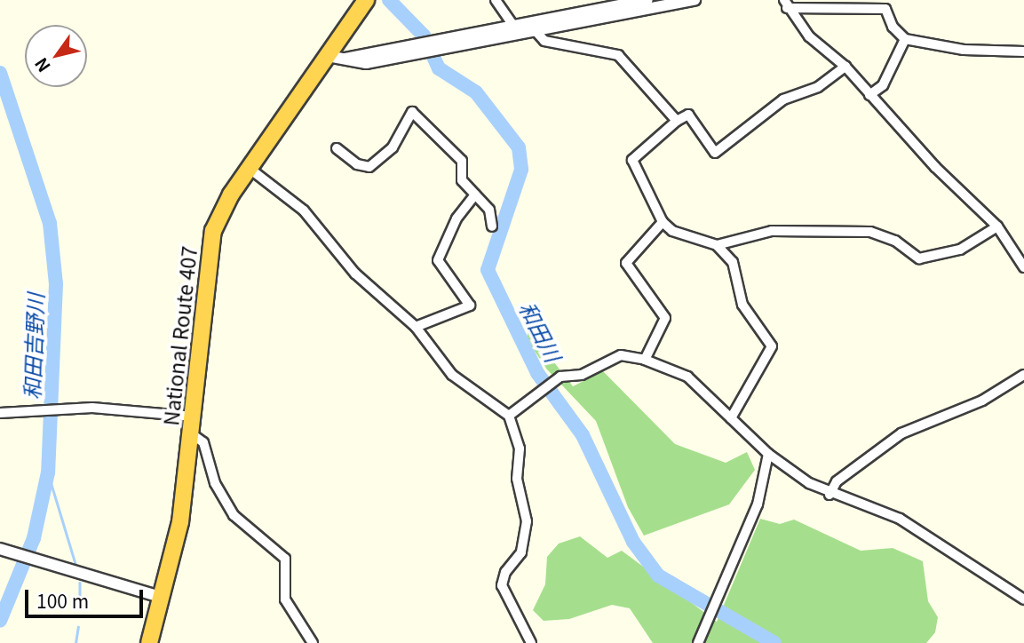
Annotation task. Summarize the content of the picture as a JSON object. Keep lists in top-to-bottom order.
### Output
{
  "streets": {
    "highway": ["National Route 407"]
  },
  "water": ["和田川", "和田吉野川"],
  "scale_bar": "100 m",
  "north": "bottom left"
}
